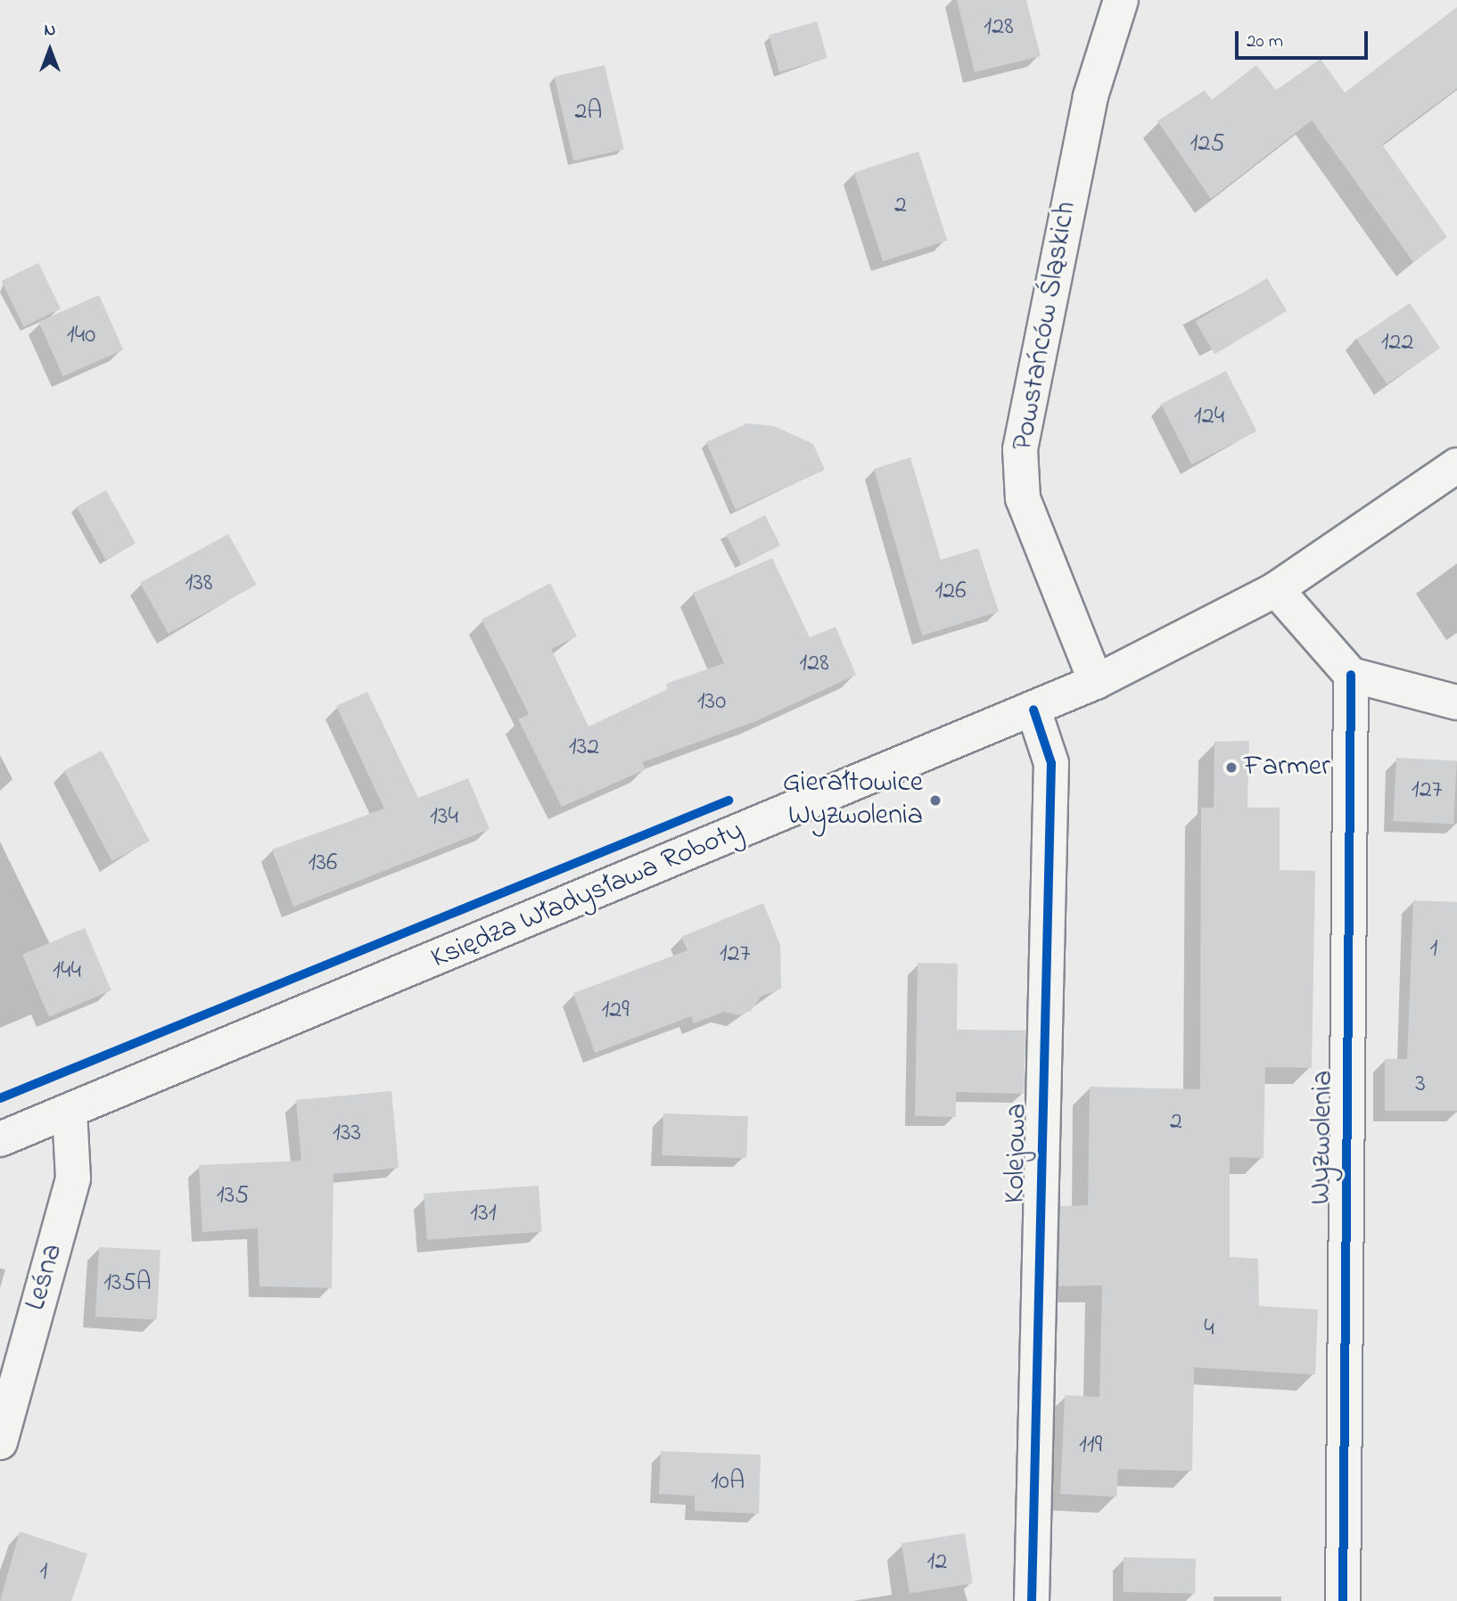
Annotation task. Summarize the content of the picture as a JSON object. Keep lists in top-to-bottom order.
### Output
{
  "streets": {
    "street": [
      "Powstańców Śląskich",
      "Księdza Władysława Roboty",
      "Wyzwolenia",
      "Kolejowa",
      "Leśna"
    ]
  },
  "crossings": [
    ["Powstańców Śląskich", "Księdza Władysława Roboty"],
    ["Księdza Władysława Roboty", "Kolejowa"],
    ["Księdza Władysława Roboty", "Leśna"]
  ],
  "places": ["Farmer", "Gierałtowice Wyzwolenia"],
  "house_numbers": [
    "128",
    "2A",
    "125",
    "2",
    "140",
    "122",
    "124",
    "138",
    "126",
    "128",
    "130",
    "132",
    "127",
    "134",
    "136",
    "1",
    "127",
    "144",
    "129",
    "3",
    "2",
    "133",
    "135",
    "131",
    "135A",
    "4",
    "119",
    "10A",
    "12",
    "1"
  ],
  "scale_bar": "20 m",
  "north": "top"
}
